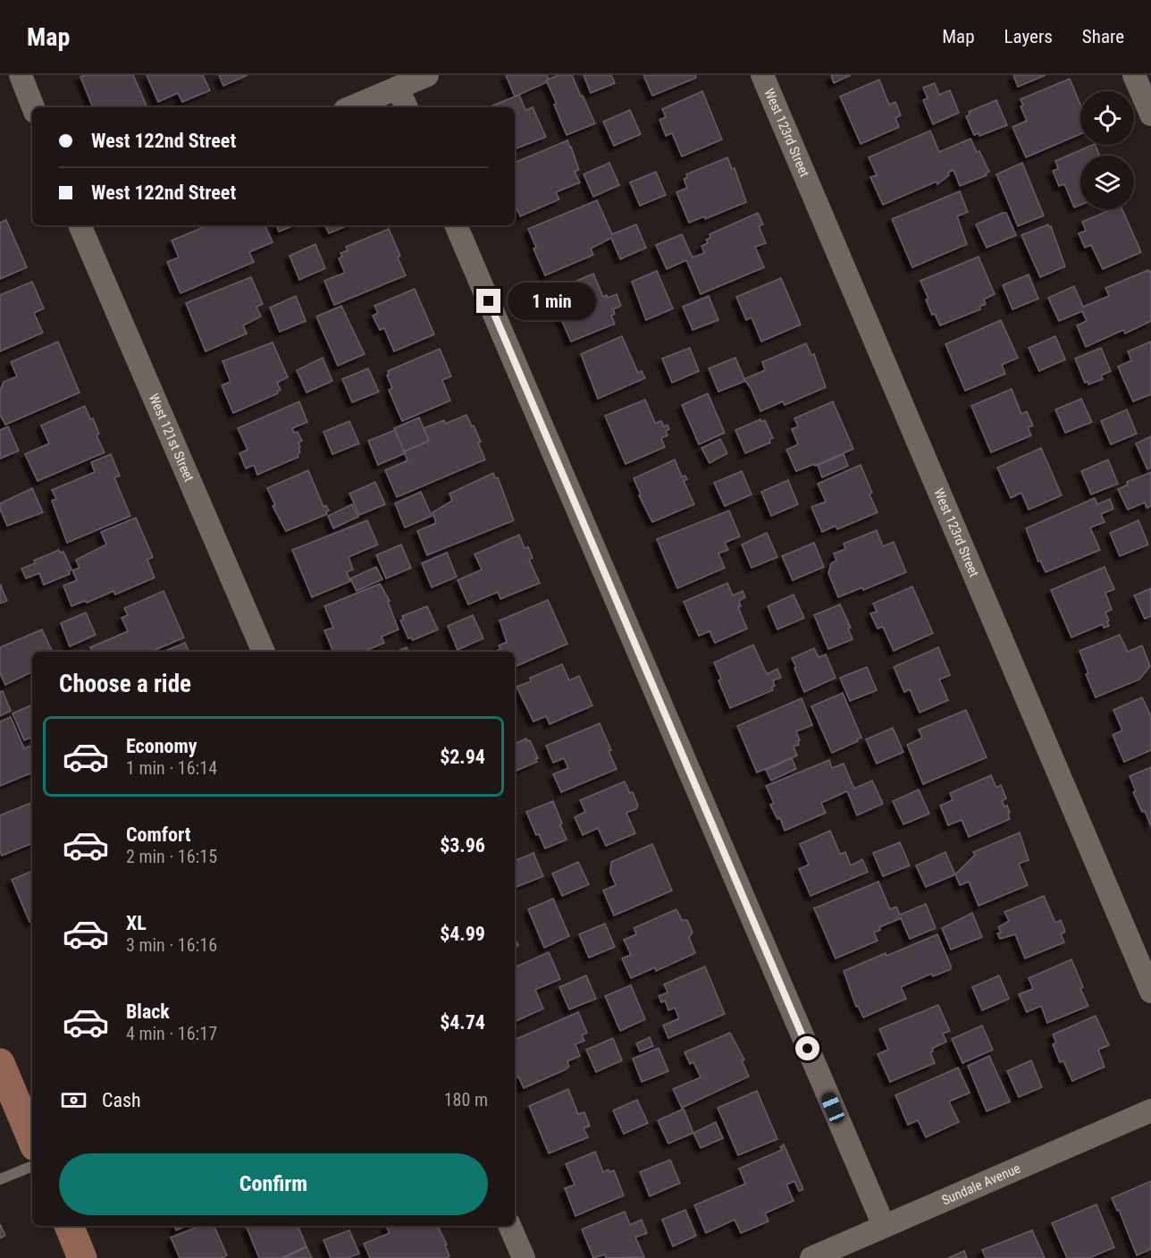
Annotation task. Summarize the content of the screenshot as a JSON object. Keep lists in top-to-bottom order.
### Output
{
  "streets": {
    "street": ["West 123rd Street", "West 121st Street", "Sundale Avenue"]
  },
  "page": {
    "header": "Map",
    "nav": ["Map", "Layers", "Share"],
    "banner": ["West 122nd Street", "West 122nd Street"],
    "bubble": "1 min",
    "heading": "Choose a ride",
    "list": [
      {
        "name": "Economy",
        "note": "1 min · 16:14",
        "value": "$2.94"
      },
      {
        "name": "Comfort",
        "note": "2 min · 16:15",
        "value": "$3.96"
      },
      {
        "name": "XL",
        "note": "3 min · 16:16",
        "value": "$4.99"
      },
      {
        "name": "Black",
        "note": "4 min · 16:17",
        "value": "$4.74"
      }
    ],
    "pay": ["Cash", "180 m"],
    "buttons": "Confirm"
  }
}
